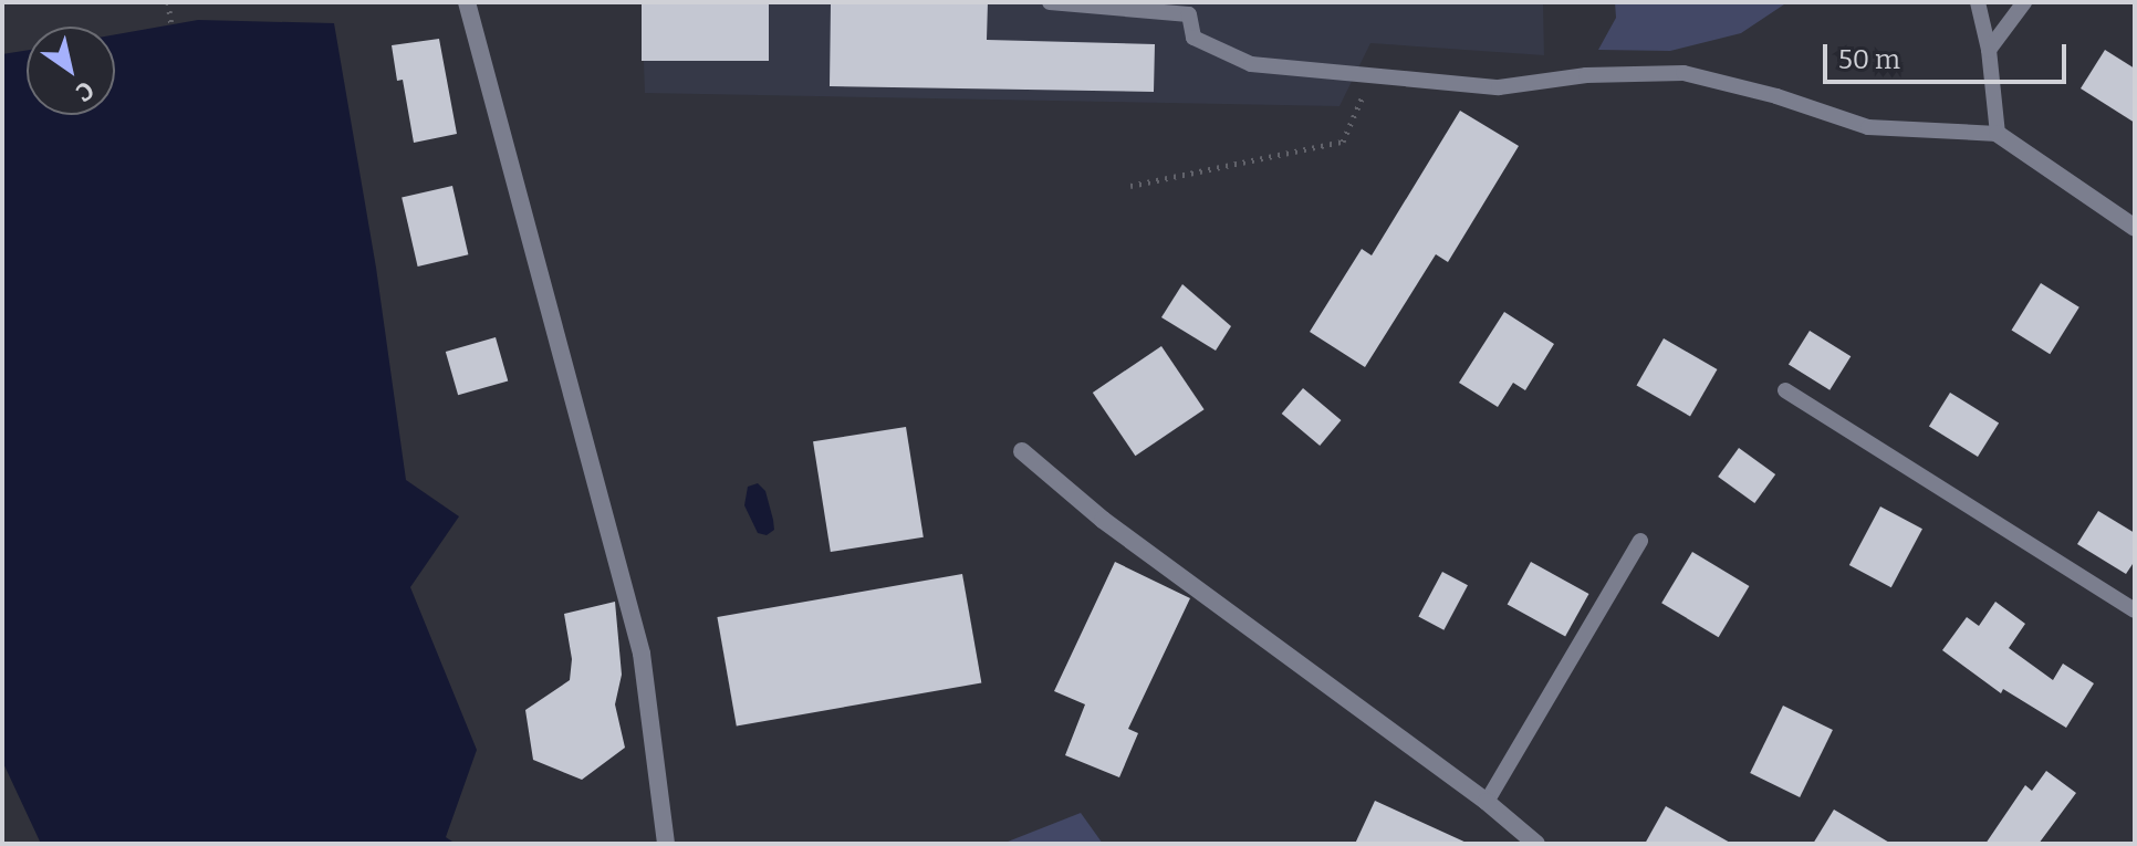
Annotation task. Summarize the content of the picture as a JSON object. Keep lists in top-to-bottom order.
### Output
{
  "scale_bar": "50 m",
  "north": "bottom right"
}
